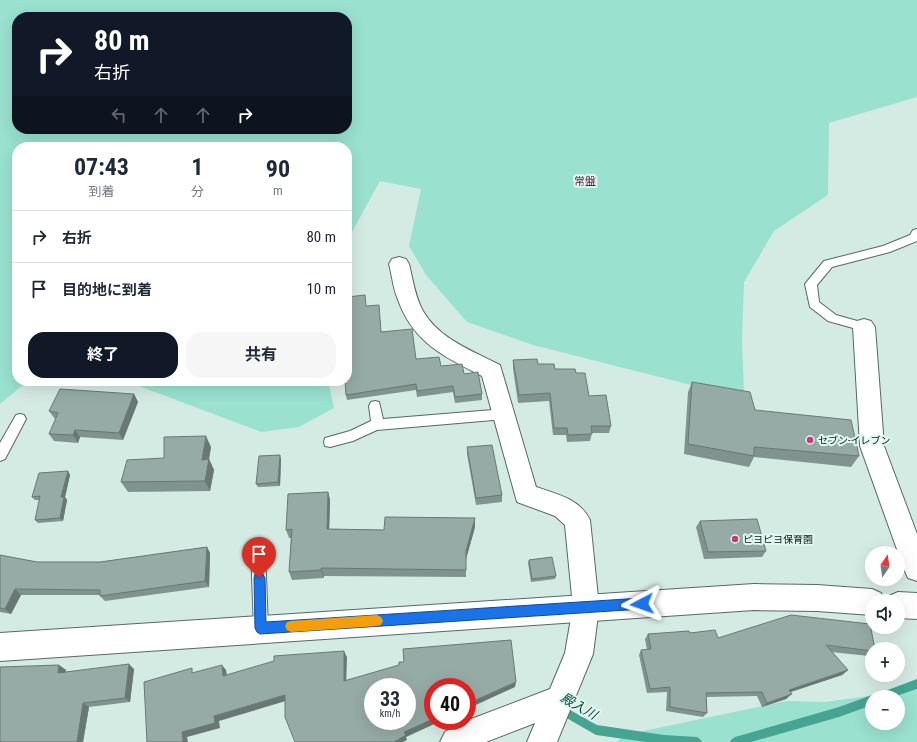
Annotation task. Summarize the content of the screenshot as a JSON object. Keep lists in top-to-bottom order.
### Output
{
  "districts": ["常盤"],
  "water": ["殿入川"],
  "places": ["セブン-イレブン", "ピヨピヨ保育園"],
  "north": "top",
  "page": {
    "turn": ["80 m", "右折"],
    "eta": [
      "07:43",
      "到着",
      "1",
      "分",
      "90",
      "m"
    ],
    "list": [
      {
        "name": "右折",
        "value": "80 m"
      },
      {
        "name": "目的地に到着",
        "value": "10 m"
      }
    ],
    "buttons": ["終了", "共有"],
    "map_buttons": ["+", "−"],
    "speed": "33 km/h",
    "limit": "40"
  }
}
